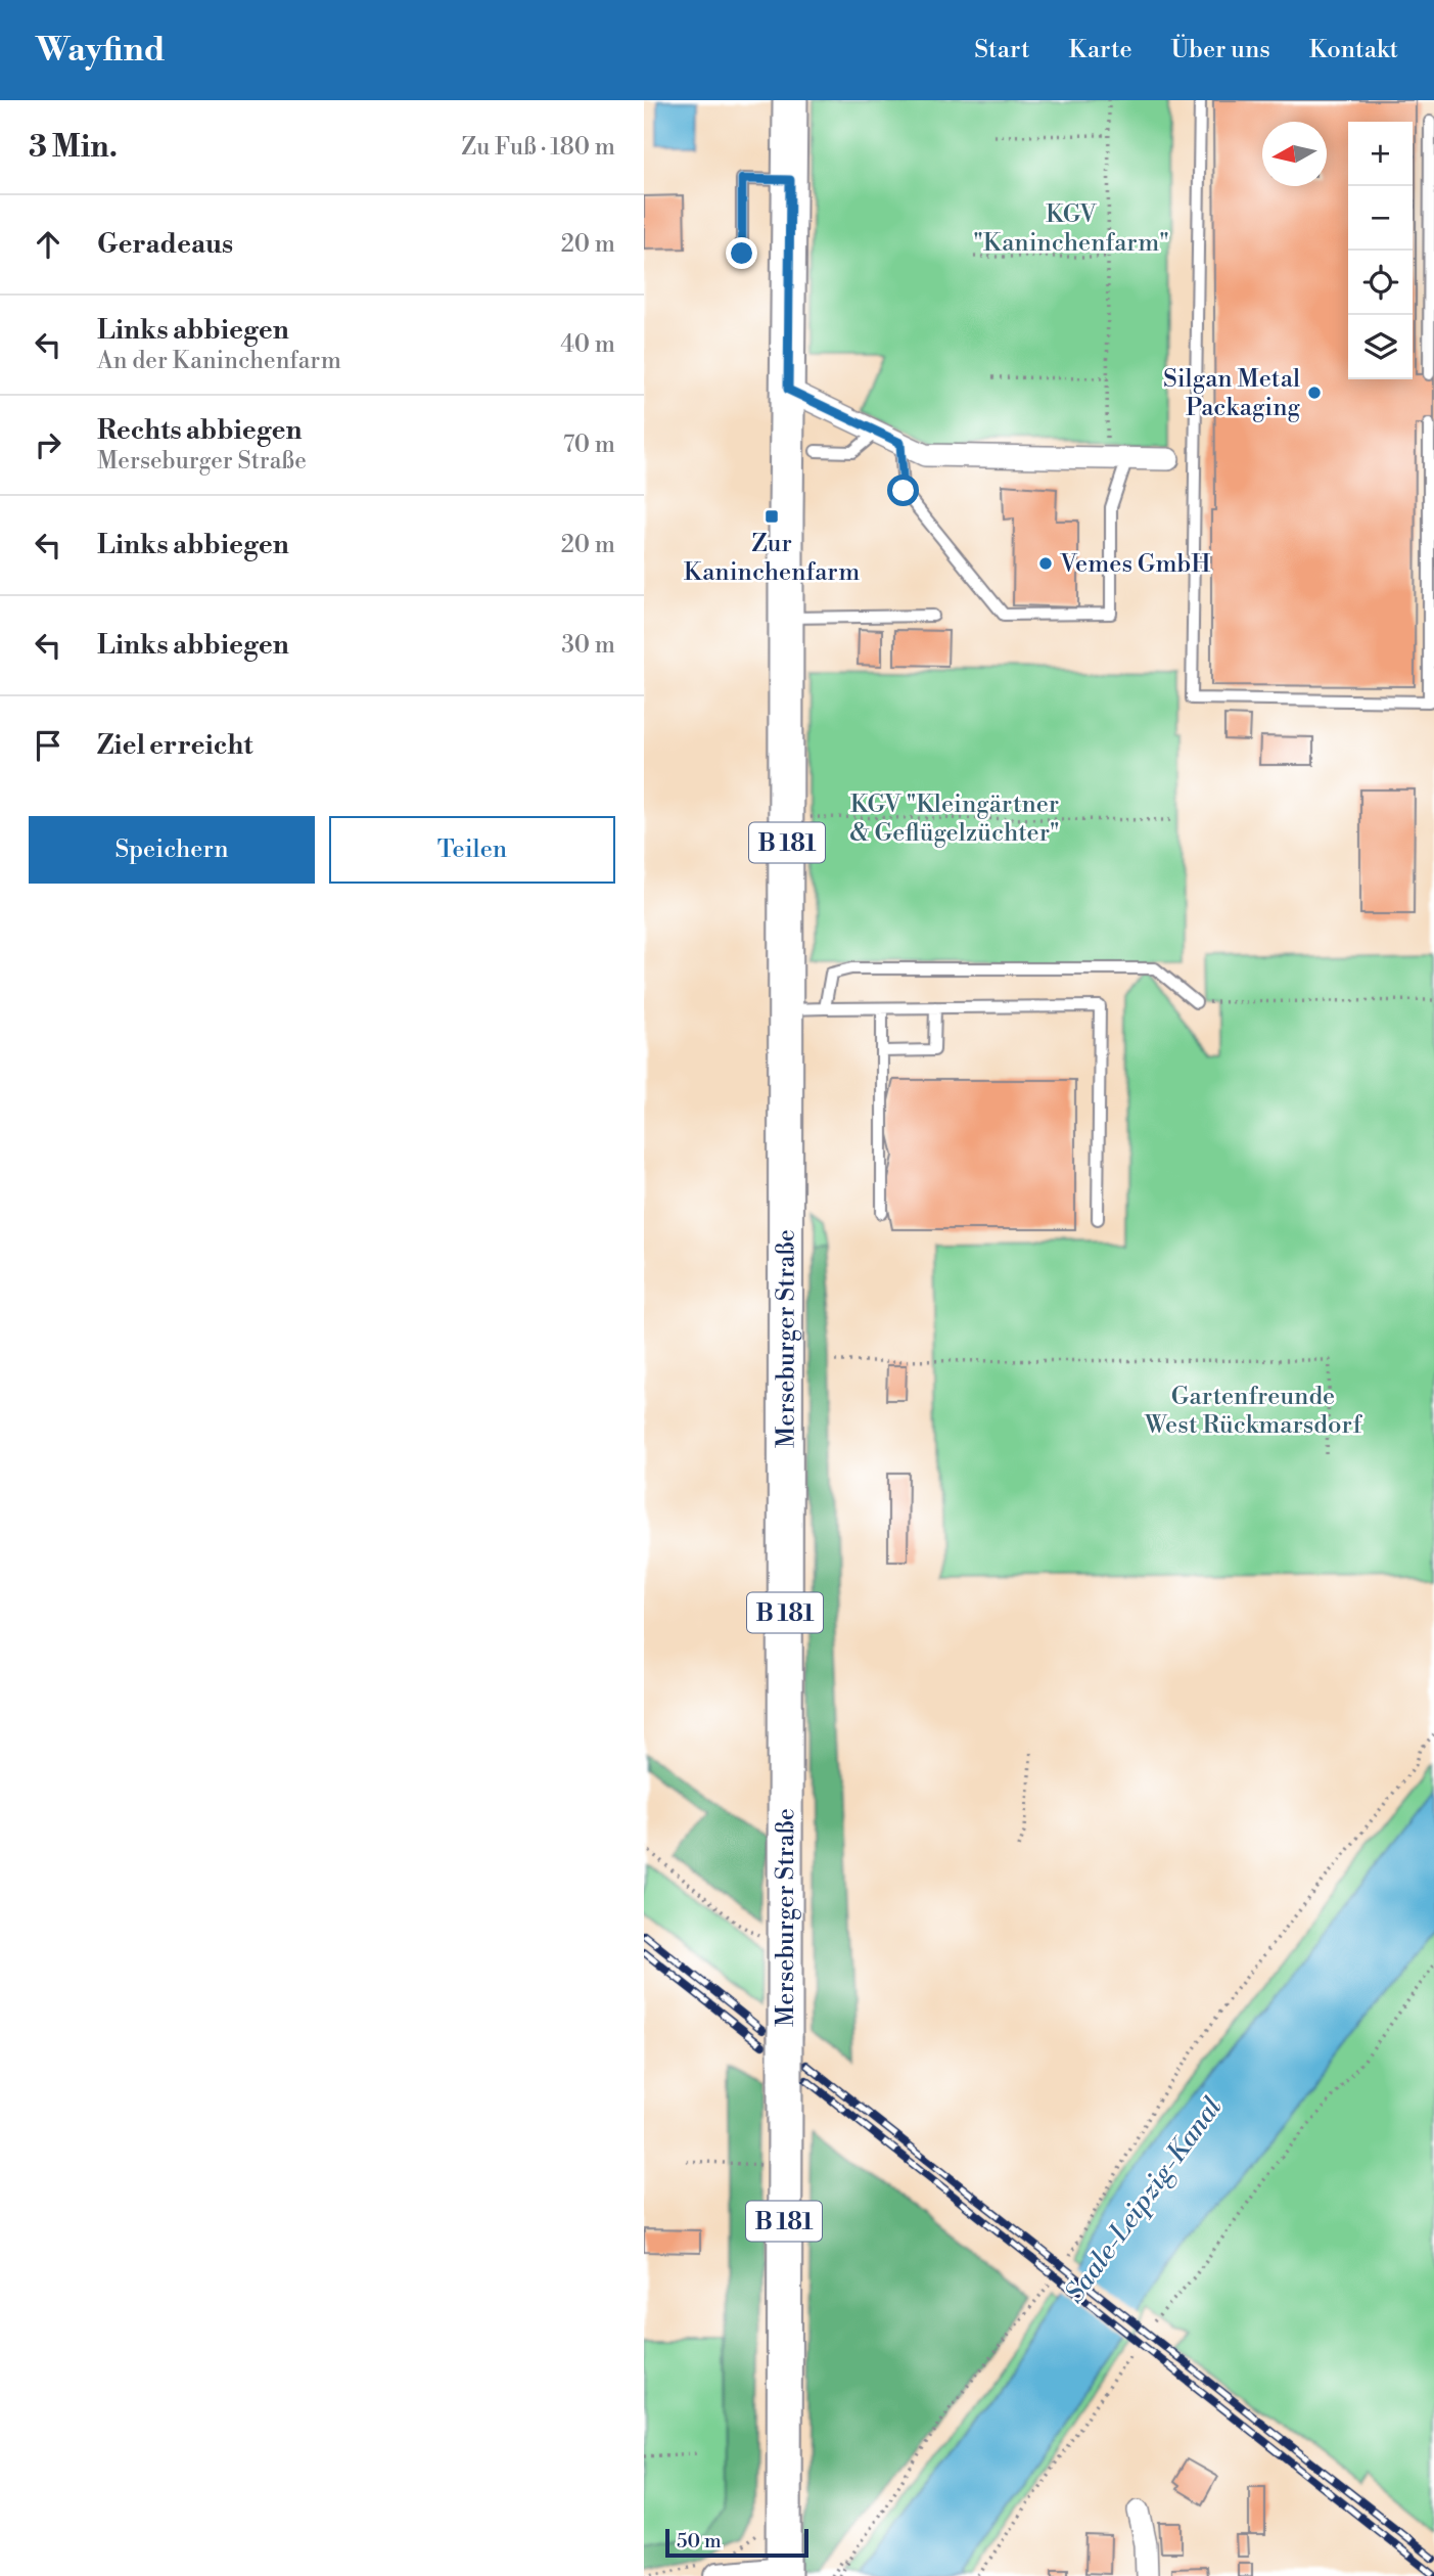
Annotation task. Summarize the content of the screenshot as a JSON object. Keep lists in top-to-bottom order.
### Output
{
  "streets": {
    "main road": ["B 181", "Merseburger Straße"]
  },
  "water": ["Saale-Leipzig-Kanal"],
  "parks": ["KGV \"Kaninchenfarm\"", "KGV \"Kleingärtner & Geflügelzüchter\"", "Gartenfreunde West Rückmarsdorf"],
  "places": {
    "other": ["Silgan Metal Packaging", "Vemes GmbH"],
    "transit": ["Zur Kaninchenfarm"]
  },
  "scale_bar": "50 m",
  "north": "left",
  "page": {
    "header": "Wayfind",
    "nav": [
      "Start",
      "Karte",
      "Über uns",
      "Kontakt"
    ],
    "heading": ["3 Min.", "Zu Fuß · 180 m"],
    "map_buttons": ["+", "−"],
    "list": [
      ["Geradeaus", "20 m"],
      ["Links abbiegen", "An der Kaninchenfarm", "40 m"],
      ["Rechts abbiegen", "Merseburger Straße", "70 m"],
      ["Links abbiegen", "20 m"],
      ["Links abbiegen", "30 m"],
      "Ziel erreicht"
    ],
    "buttons": ["Speichern", "Teilen"],
    "scale": "50 m"
  }
}
